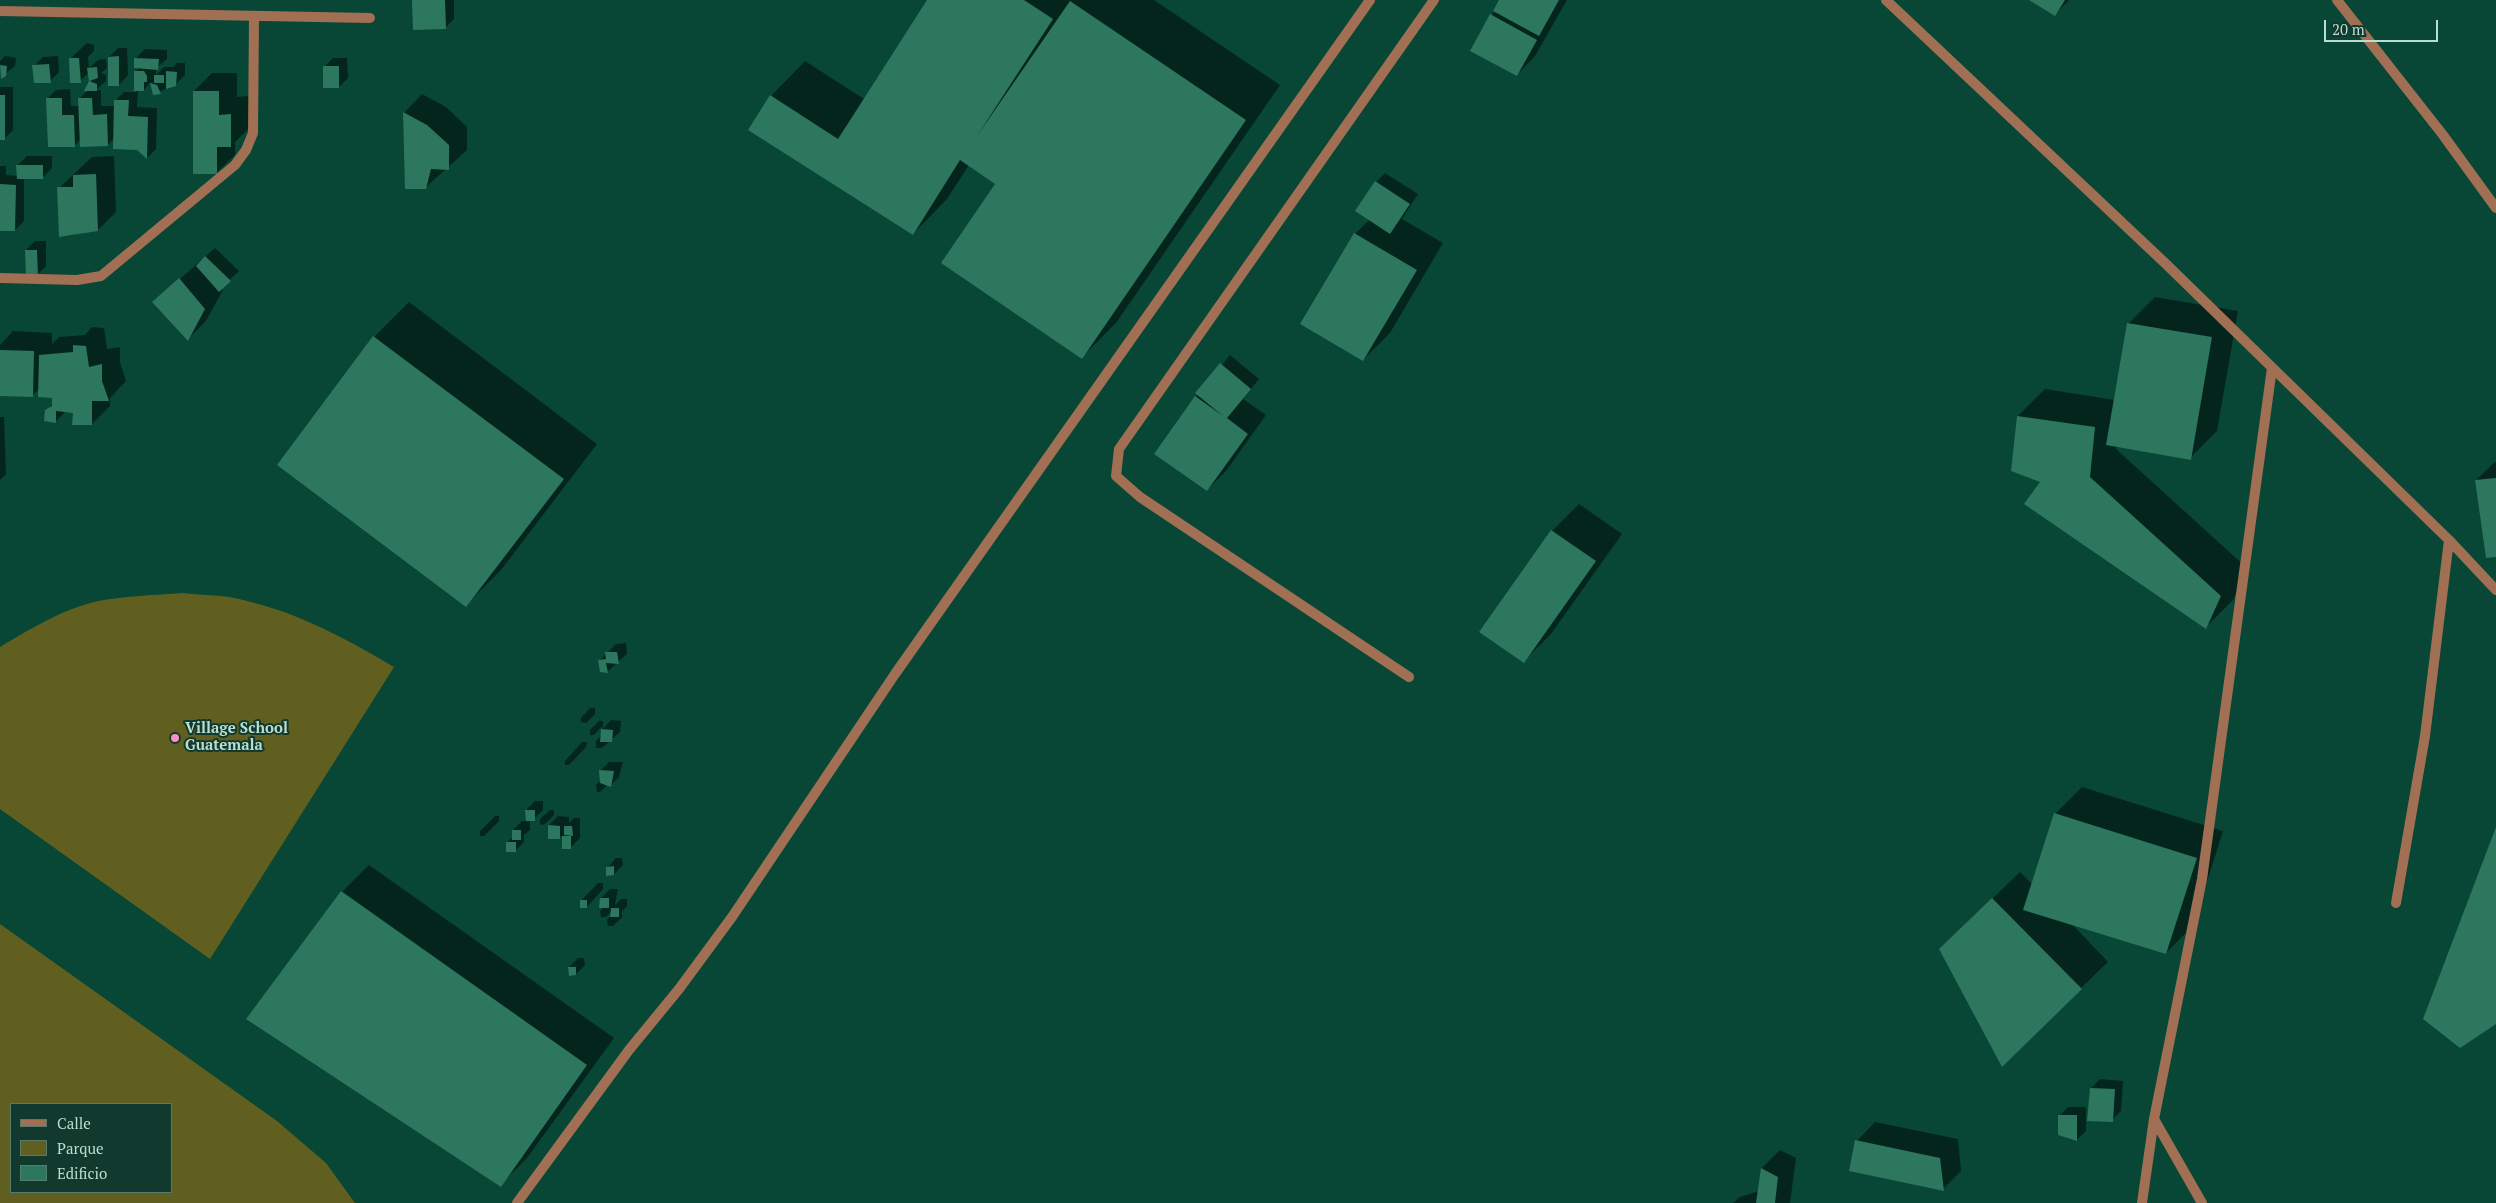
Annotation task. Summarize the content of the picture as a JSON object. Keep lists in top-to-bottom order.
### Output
{
  "places": ["Village School Guatemala"],
  "legend": ["Calle", "Parque", "Edificio"],
  "scale_bar": "20 m"
}
